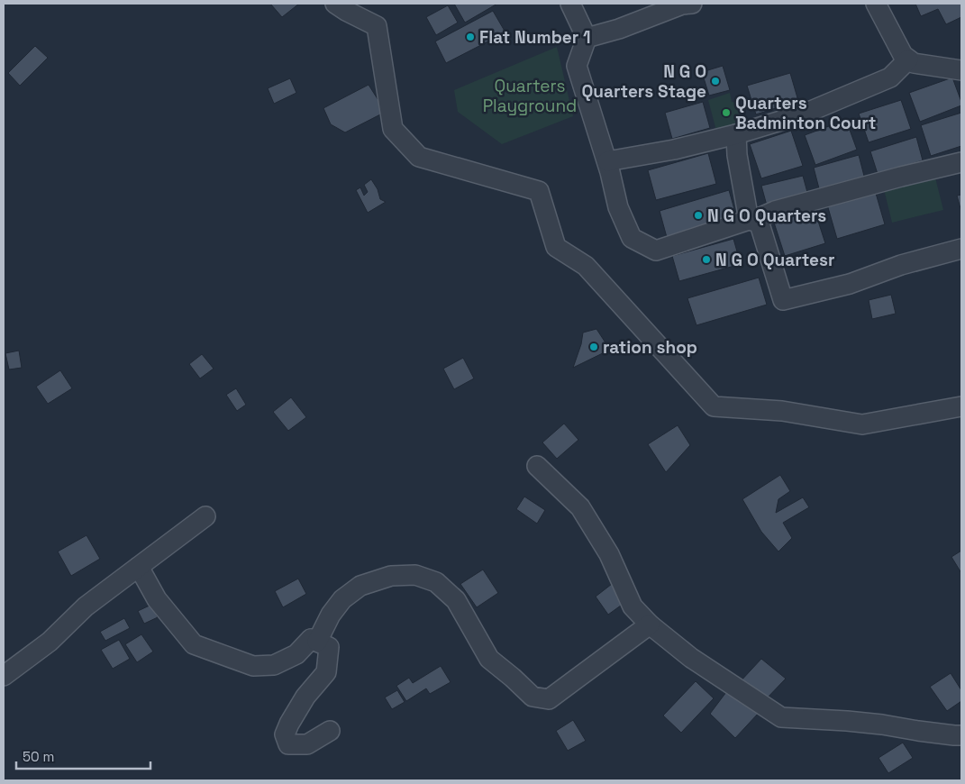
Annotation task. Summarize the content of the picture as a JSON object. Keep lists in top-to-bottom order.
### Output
{
  "parks": ["Quarters Playground"],
  "places": [
    "Flat Number 1",
    "N G O Quarters Stage",
    "Quarters Badminton Court",
    "N G O Quarters",
    "N G O Quartesr",
    "ration shop"
  ],
  "scale_bar": "50 m"
}
